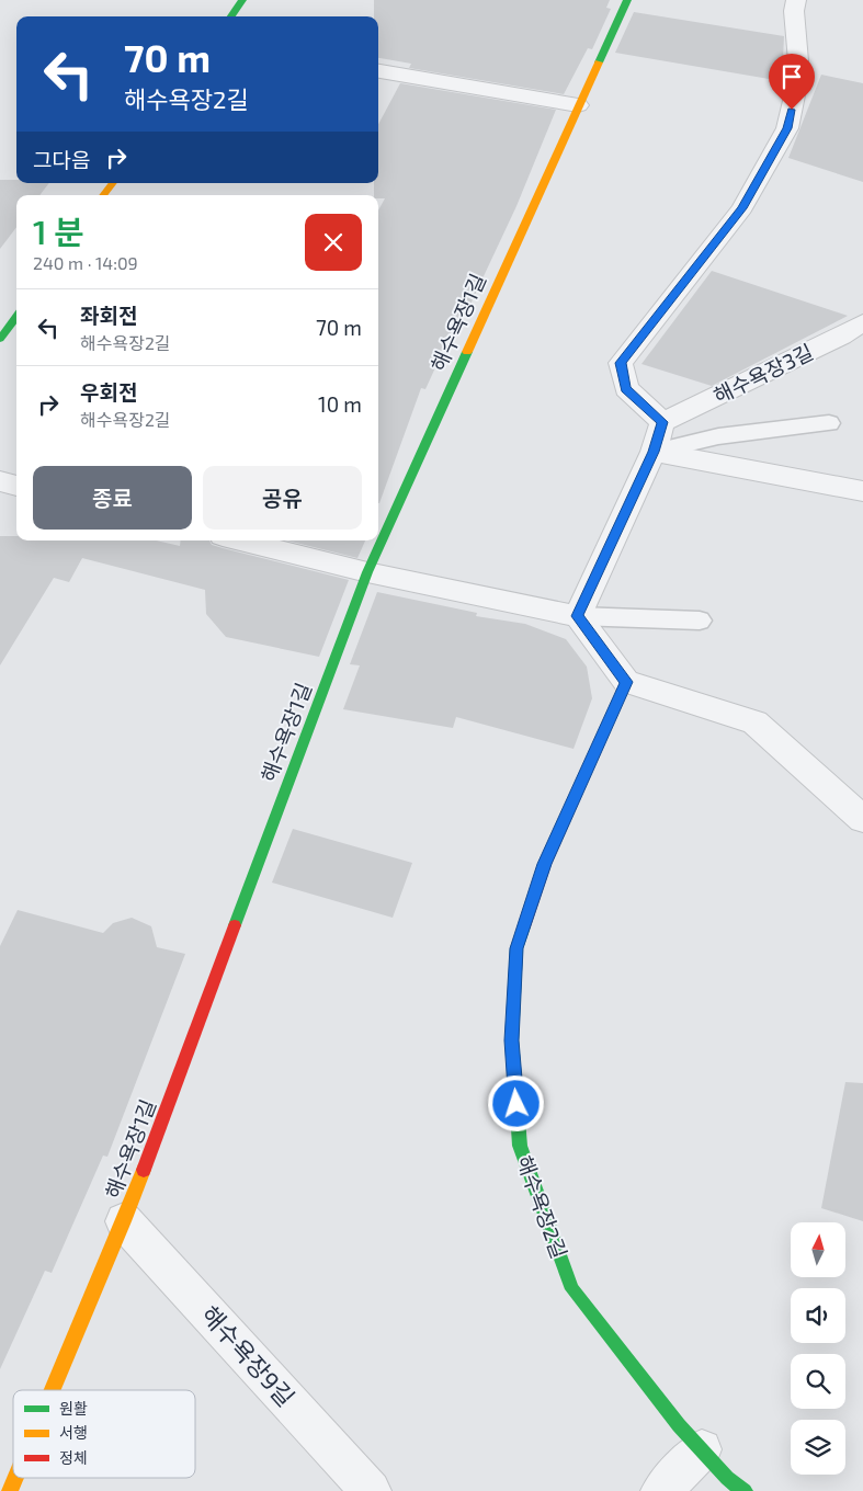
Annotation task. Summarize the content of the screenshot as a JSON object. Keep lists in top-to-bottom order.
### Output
{
  "streets": {
    "street": [
      "해수욕장1길",
      "해수욕장3길",
      "해수욕장2길",
      "해수욕장9길"
    ]
  },
  "crossings": [
    ["해수욕장1길", "해수욕장9길"]
  ],
  "legend": ["원활", "서행", "정체"],
  "north": "top",
  "page": {
    "turn": ["70 m", "해수욕장2길"],
    "then": "그다음",
    "heading": ["1 분", "240 m · 14:09"],
    "list": [
      {
        "name": "좌회전",
        "note": "해수욕장2길",
        "value": "70 m"
      },
      {
        "name": "우회전",
        "note": "해수욕장2길",
        "value": "10 m"
      }
    ],
    "buttons": ["종료", "공유"]
  }
}
